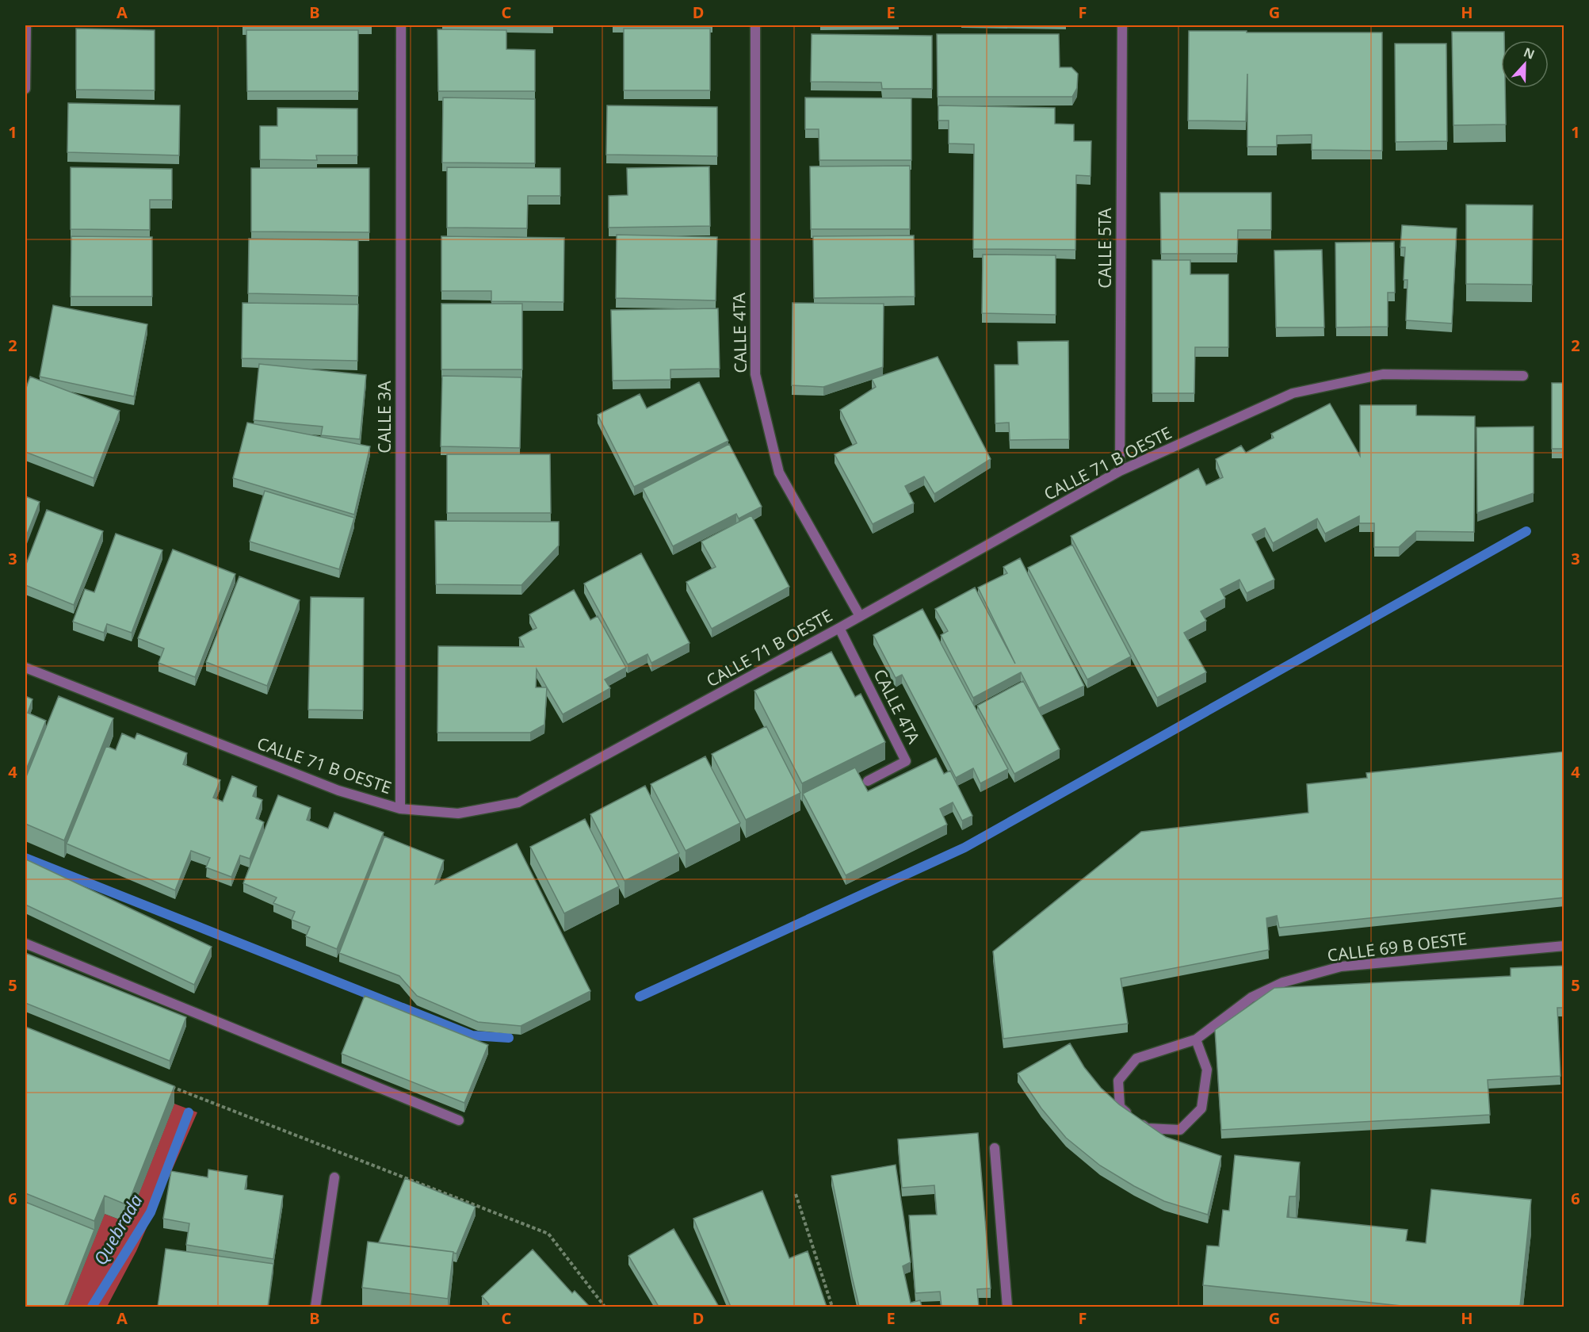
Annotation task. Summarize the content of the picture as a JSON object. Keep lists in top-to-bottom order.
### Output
{
  "streets": {
    "street": [
      "CALLE 5TA",
      "CALLE 4TA",
      "CALLE 3A",
      "CALLE 71 B OESTE",
      "CALLE 69 B OESTE"
    ]
  },
  "crossings": [
    ["CALLE 5TA", "CALLE 71 B OESTE"],
    ["CALLE 4TA", "CALLE 71 B OESTE"],
    ["CALLE 3A", "CALLE 71 B OESTE"]
  ],
  "water": ["Quebrada"],
  "north": "top",
  "grid": {
    "columns": [
      "A",
      "B",
      "C",
      "D",
      "E",
      "F",
      "G",
      "H"
    ],
    "rows": [
      "1",
      "2",
      "3",
      "4",
      "5",
      "6"
    ]
  }
}
